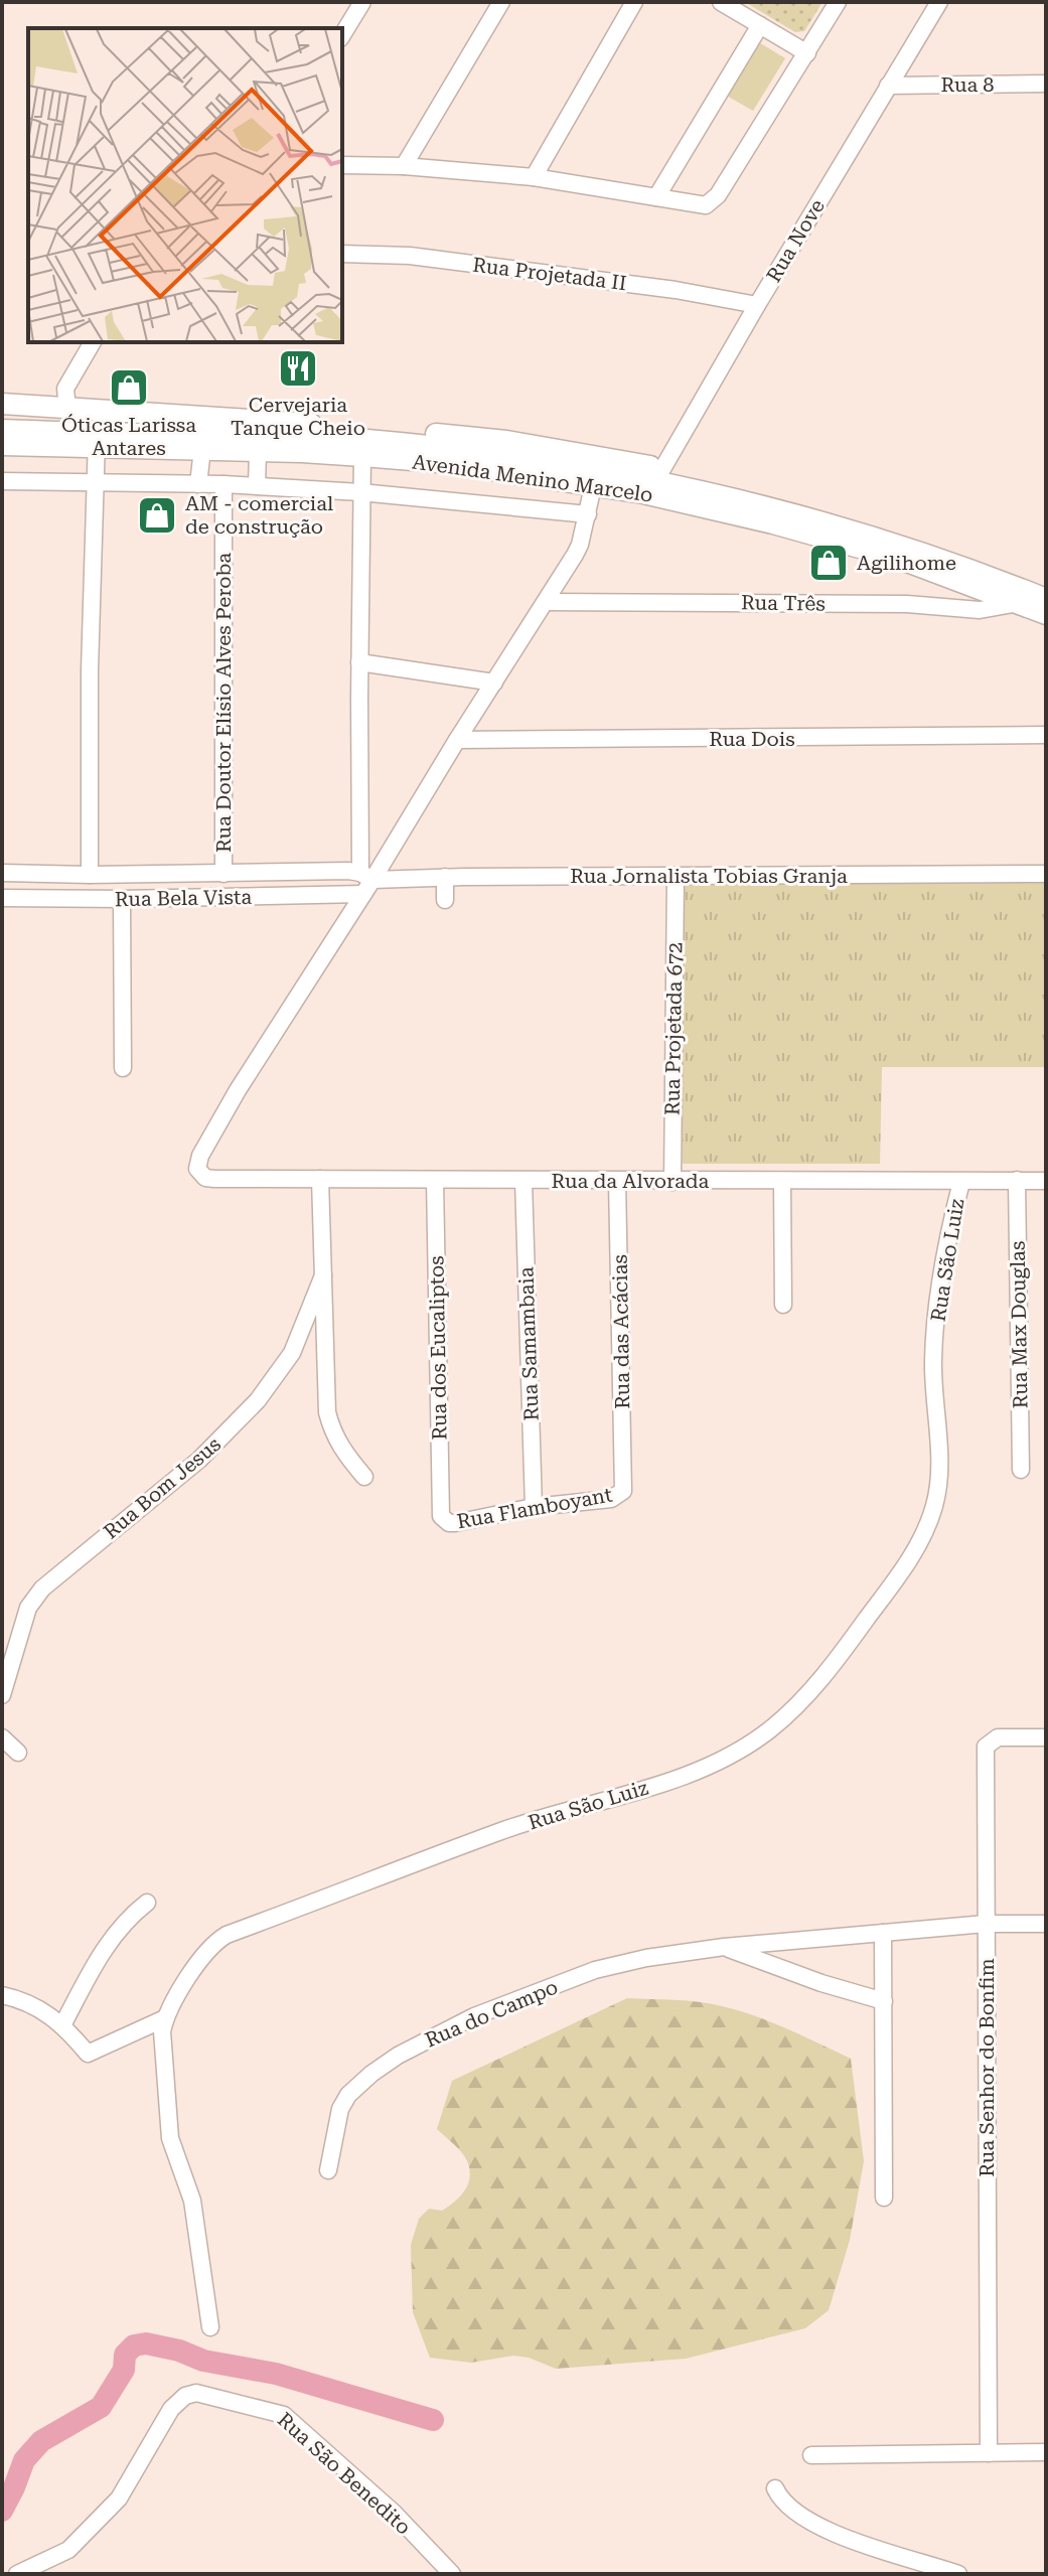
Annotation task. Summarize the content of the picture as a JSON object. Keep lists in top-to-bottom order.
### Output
{
  "streets": {
    "main road": ["Avenida Menino Marcelo"],
    "street": [
      "Rua 8",
      "Rua Nove",
      "Rua Projetada II",
      "Rua Três",
      "Rua Doutor Elísio Alves Peroba",
      "Rua Dois",
      "Rua Jornalista Tobias Granja",
      "Rua Bela Vista",
      "Rua Projetada 672",
      "Rua da Alvorada",
      "Rua São Luiz",
      "Rua Max Douglas",
      "Rua das Acácias",
      "Rua Samambaia",
      "Rua dos Eucaliptos",
      "Rua Bom Jesus",
      "Rua Flamboyant",
      "Rua do Campo",
      "Rua Senhor do Bonfim",
      "Rua São Benedito"
    ]
  },
  "crossings": [
    ["Rua 8", "Rua Nove"],
    ["Rua Nove", "Rua Projetada II"],
    ["Rua Nove", "Avenida Menino Marcelo"],
    ["Avenida Menino Marcelo", "Rua Três"],
    ["Rua Doutor Elísio Alves Peroba", "Rua Bela Vista"],
    ["Rua Jornalista Tobias Granja", "Rua Bela Vista"],
    ["Rua Jornalista Tobias Granja", "Rua Projetada 672"],
    ["Rua Projetada 672", "Rua da Alvorada"],
    ["Rua da Alvorada", "Rua São Luiz"],
    ["Rua da Alvorada", "Rua Max Douglas"],
    ["Rua da Alvorada", "Rua das Acácias"],
    ["Rua da Alvorada", "Rua Samambaia"],
    ["Rua da Alvorada", "Rua dos Eucaliptos"],
    ["Rua das Acácias", "Rua Flamboyant"],
    ["Rua Samambaia", "Rua Flamboyant"],
    ["Rua dos Eucaliptos", "Rua Flamboyant"],
    ["Rua do Campo", "Rua Senhor do Bonfim"]
  ],
  "places": {
    "restaurant": ["Cervejaria Tanque Cheio"],
    "shop": ["Óticas Larissa Antares", "AM - comercial de construção", "Agilihome"]
  }
}
